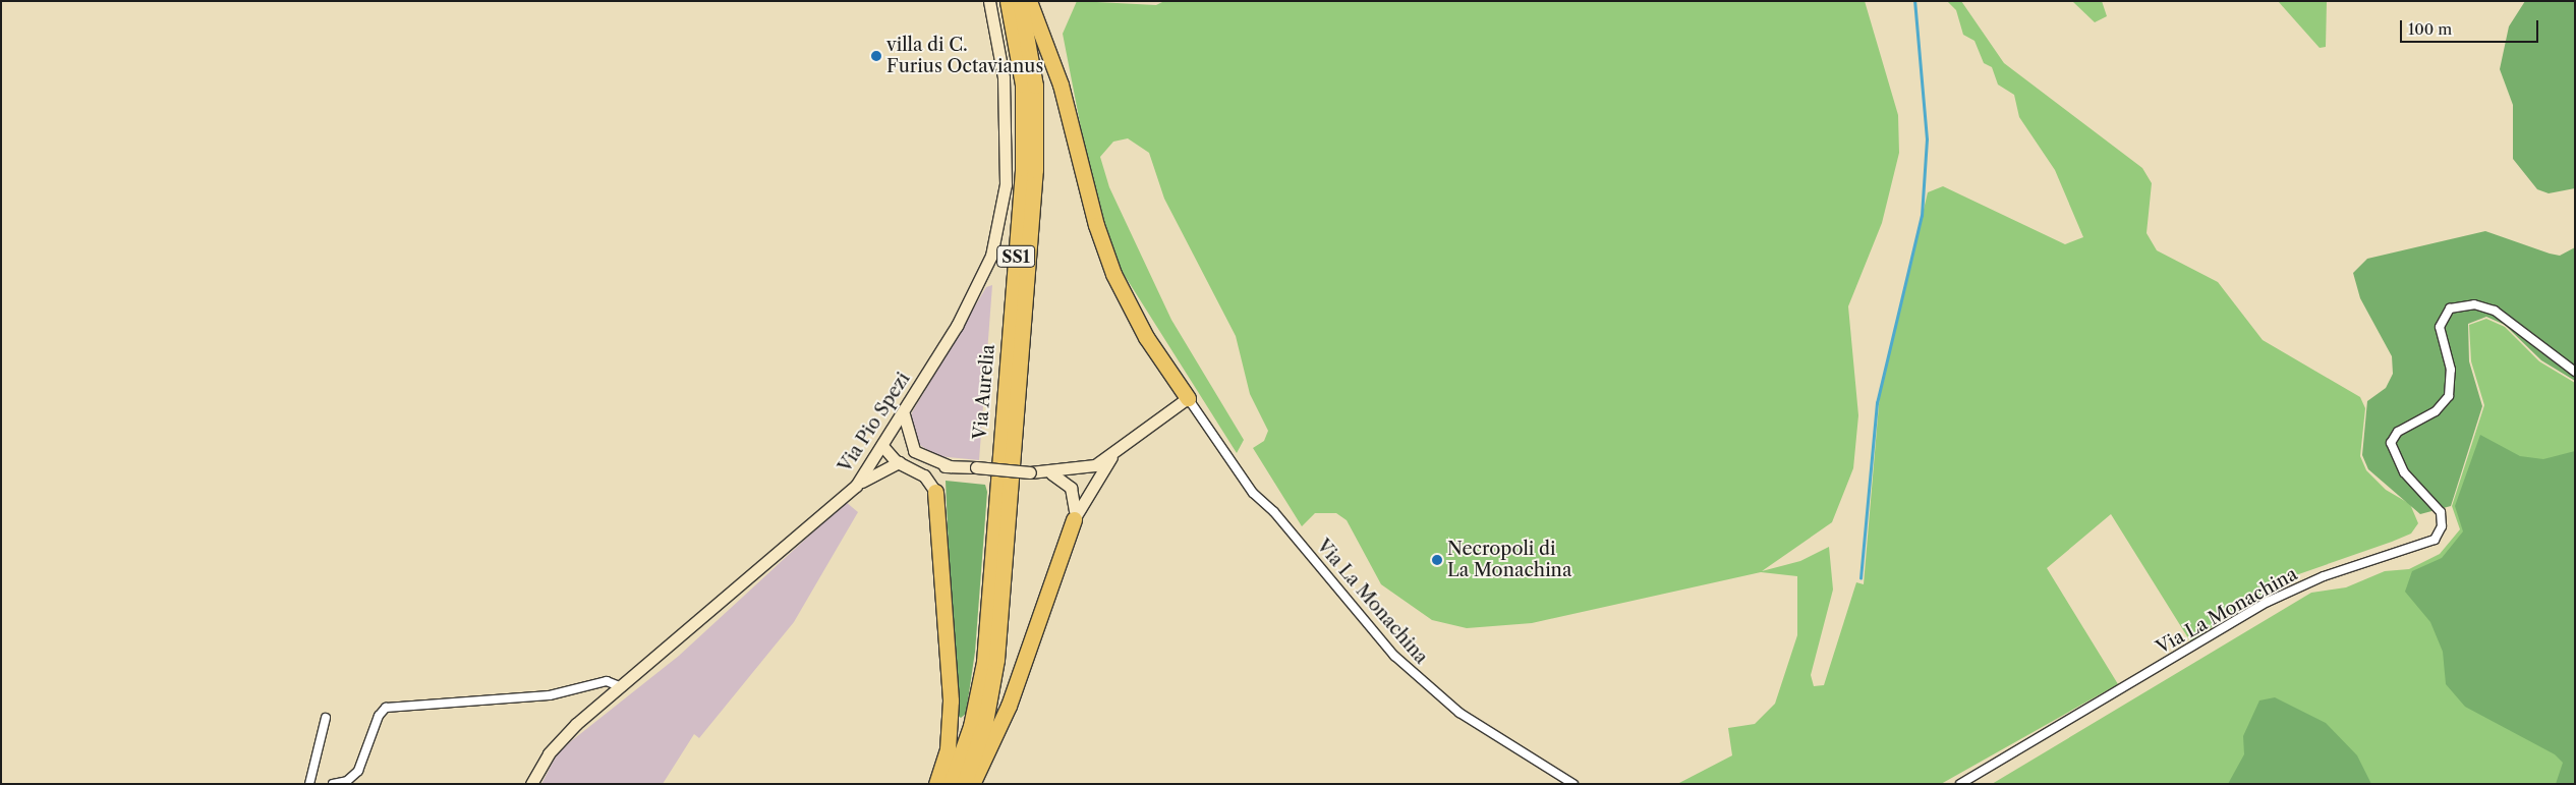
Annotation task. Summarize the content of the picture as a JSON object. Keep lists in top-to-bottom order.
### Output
{
  "streets": {
    "highway": ["SS1", "Via Aurelia"],
    "street": ["Via Pio Spezi", "Via La Monachina"]
  },
  "places": ["villa di C. Furius Octavianus", "Necropoli di La Monachina"],
  "scale_bar": "100 m"
}
